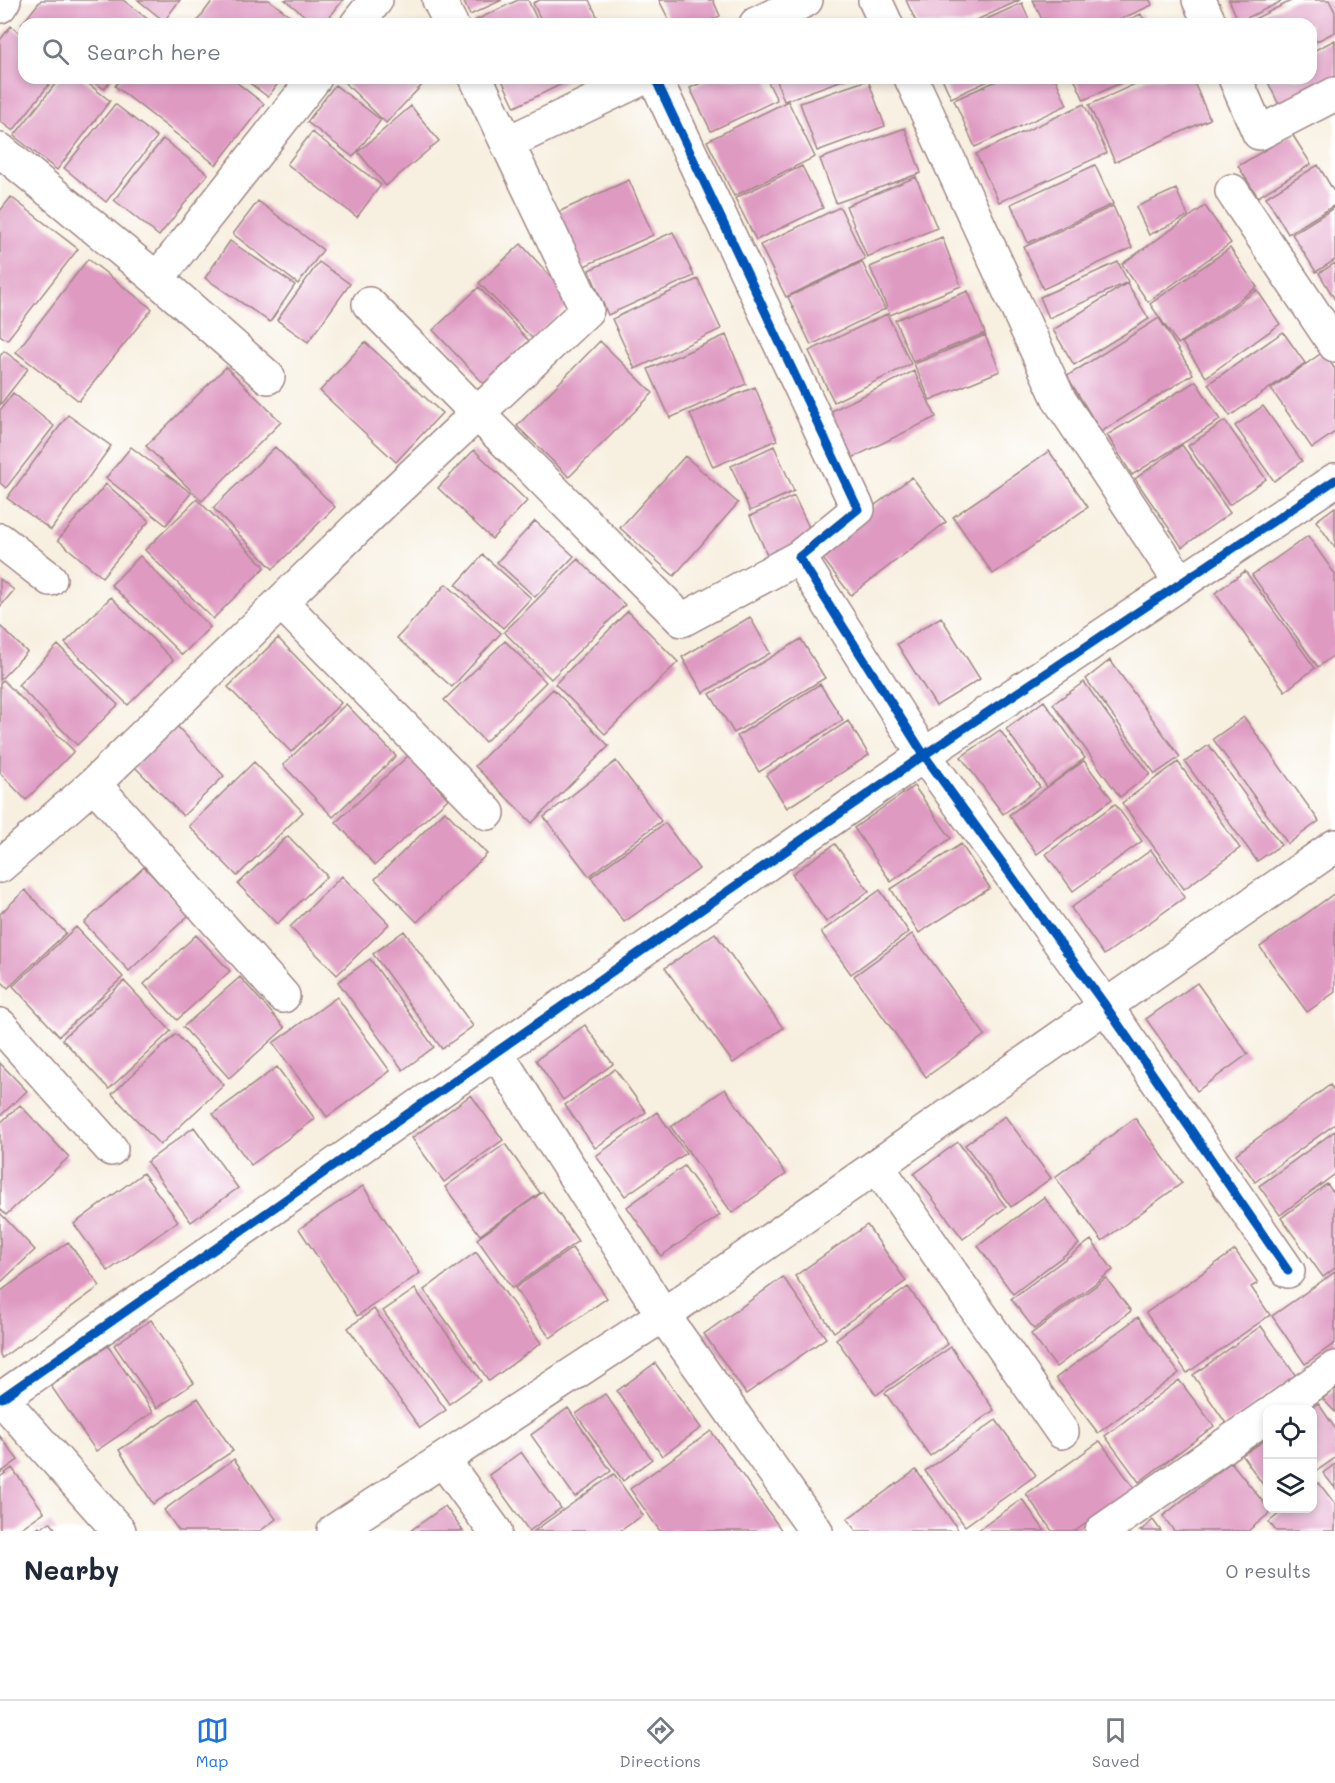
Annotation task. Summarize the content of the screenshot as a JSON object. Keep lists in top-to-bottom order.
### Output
{
  "page": {
    "search": "Search here",
    "heading": ["Nearby", "0 results"],
    "nav": ["Map", "Directions", "Saved"]
  }
}
